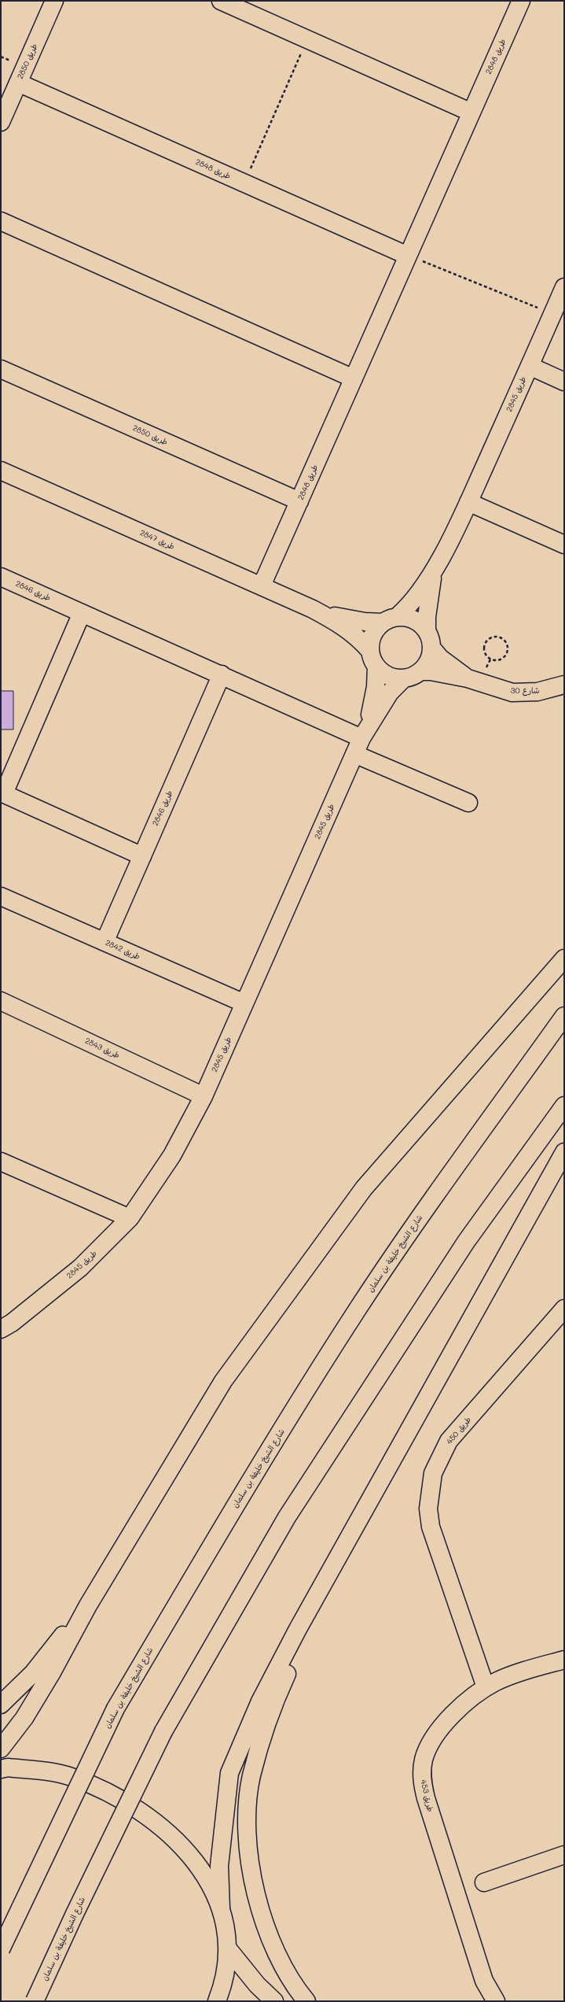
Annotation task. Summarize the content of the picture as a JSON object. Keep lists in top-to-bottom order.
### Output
{
  "streets": {
    "main road": [
      "طريق 2848",
      "طريق 2850",
      "طريق 2845",
      "طريق 2847",
      "طريق 2846",
      "شارع 30",
      "طريق 2842",
      "طريق 2843",
      "شارع الشيخ خليفة بن سلمان",
      "طريق 450",
      "طريق 453"
    ]
  },
  "crossings": [
    ["طريق 2848", "طريق 2850"],
    ["طريق 2848", "طريق 2847"],
    ["طريق 2845", "طريق 2847"],
    ["طريق 2845", "طريق 2846"],
    ["طريق 2845", "شارع 30"],
    ["طريق 2845", "طريق 2842"],
    ["طريق 2845", "طريق 2843"],
    ["طريق 2847", "شارع 30"],
    ["طريق 2846", "طريق 2842"],
    ["طريق 450", "طريق 453"]
  ]
}
